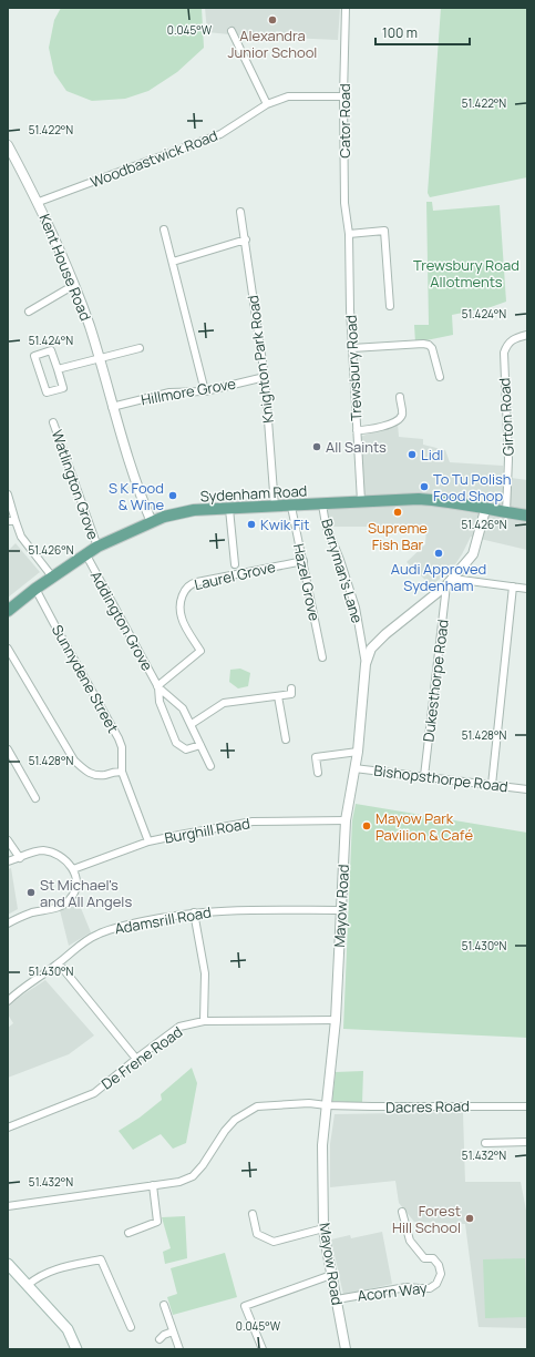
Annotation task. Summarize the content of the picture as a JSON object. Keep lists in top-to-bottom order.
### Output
{
  "streets": {
    "main road": ["Sydenham Road"],
    "street": [
      "Cator Road",
      "Woodbastwick Road",
      "Kent House Road",
      "Knighton Park Road",
      "Trewsbury Road",
      "Hillmore Grove",
      "Girton Road",
      "Watlington Grove",
      "Berryman's Lane",
      "Laurel Grove",
      "Hazel Grove",
      "Addington Grove",
      "Sunnydene Street",
      "Dukesthorpe Road",
      "Bishopsthorpe Road",
      "Burghill Road",
      "Mayow Road",
      "Adamsrill Road",
      "De Frene Road",
      "Dacres Road",
      "Acorn Way"
    ]
  },
  "crossings": [
    ["Cator Road", "Woodbastwick Road"],
    ["Cator Road", "Trewsbury Road"],
    ["Woodbastwick Road", "Kent House Road"],
    ["Kent House Road", "Hillmore Grove"],
    ["Kent House Road", "Sydenham Road"],
    ["Knighton Park Road", "Hillmore Grove"],
    ["Knighton Park Road", "Sydenham Road"],
    ["Trewsbury Road", "Sydenham Road"],
    ["Girton Road", "Sydenham Road"],
    ["Watlington Grove", "Sydenham Road"],
    ["Sydenham Road", "Berryman's Lane"],
    ["Sydenham Road", "Hazel Grove"],
    ["Sydenham Road", "Addington Grove"],
    ["Sydenham Road", "Sunnydene Street"],
    ["Sydenham Road", "Mayow Road"],
    ["Berryman's Lane", "Mayow Road"],
    ["Laurel Grove", "Hazel Grove"],
    ["Laurel Grove", "Addington Grove"],
    ["Dukesthorpe Road", "Bishopsthorpe Road"],
    ["Dukesthorpe Road", "Mayow Road"],
    ["Bishopsthorpe Road", "Mayow Road"],
    ["Burghill Road", "Mayow Road"],
    ["Mayow Road", "Adamsrill Road"],
    ["Mayow Road", "De Frene Road"],
    ["Mayow Road", "Dacres Road"],
    ["Mayow Road", "Acorn Way"]
  ],
  "parks": ["Trewsbury Road Allotments"],
  "places": [
    "Alexandra Junior School",
    "All Saints",
    "Lidl",
    "To Tu Polish Food Shop",
    "S K Food & Wine",
    "Supreme Fish Bar",
    "Kwik Fit",
    "Audi Approved Sydenham",
    "Mayow Park Pavilion & Café",
    "St Michael's and All Angels",
    "Forest Hill School"
  ],
  "scale_bar": "100 m",
  "coordinates": [
    "0.045°W",
    "51.422°N",
    "51.424°N",
    "51.426°N",
    "51.428°N",
    "51.430°N",
    "51.432°N"
  ]
}
